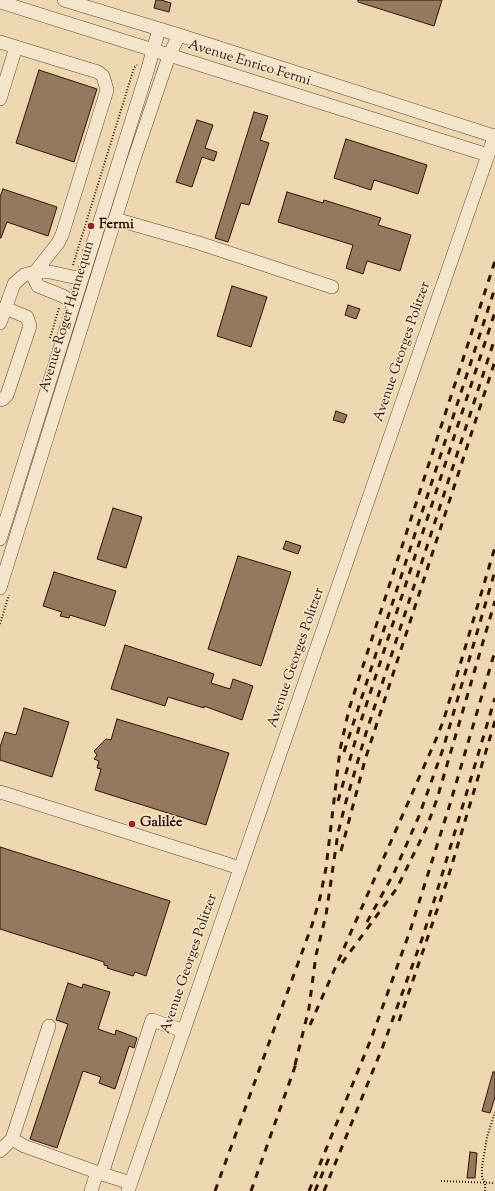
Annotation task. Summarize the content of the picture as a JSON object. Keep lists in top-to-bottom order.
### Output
{
  "streets": {
    "street": ["Avenue Enrico Fermi", "Avenue Roger Hennequin", "Avenue Georges Politzer"]
  },
  "crossings": [
    ["Avenue Enrico Fermi", "Avenue Roger Hennequin"],
    ["Avenue Enrico Fermi", "Avenue Georges Politzer"]
  ],
  "places": ["Fermi", "Galilée"]
}
